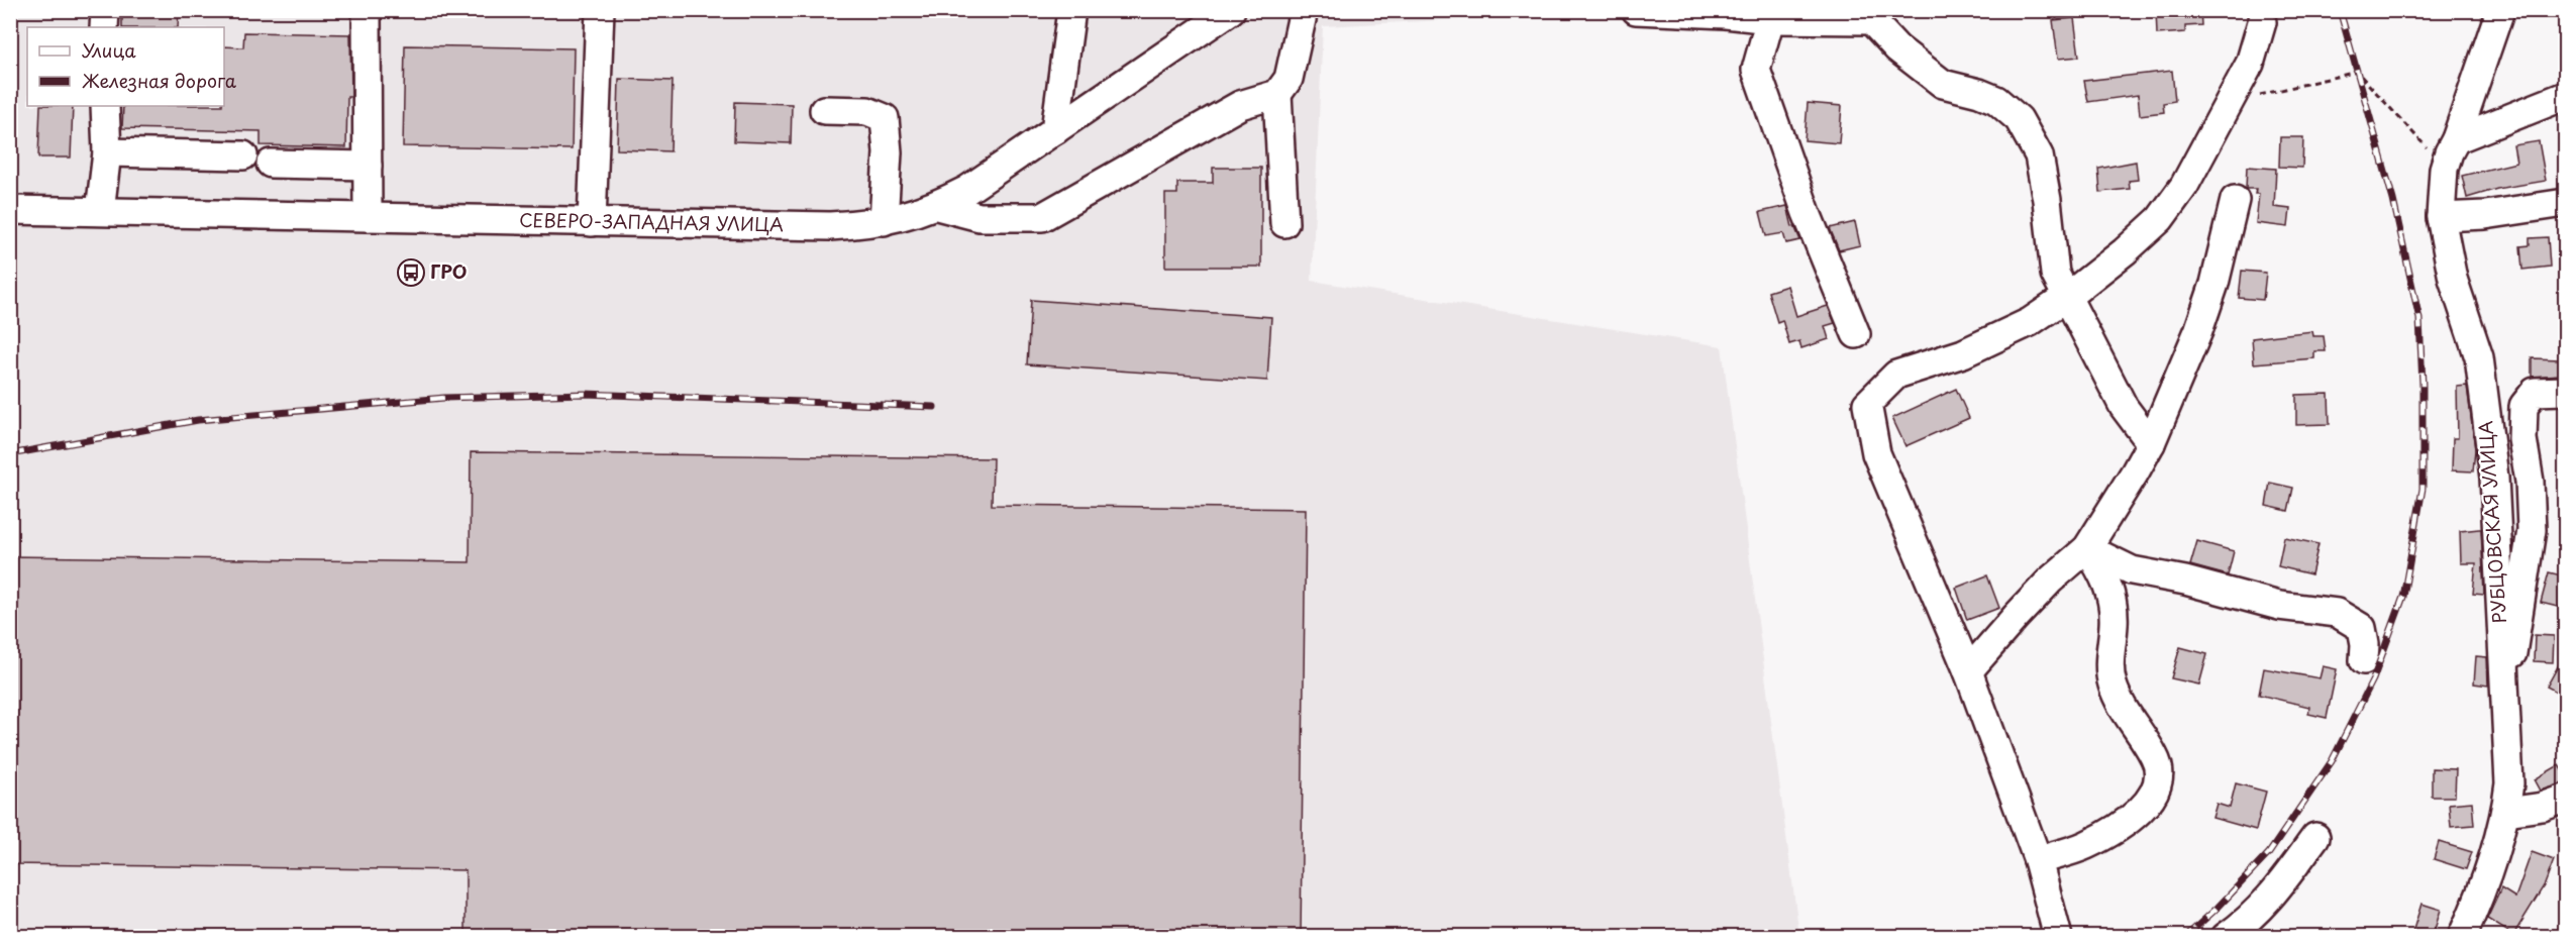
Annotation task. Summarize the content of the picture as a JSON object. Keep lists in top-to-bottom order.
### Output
{
  "streets": {
    "street": ["СЕВЕРО-ЗАПАДНАЯ УЛИЦА", "РУБЦОВСКАЯ УЛИЦА"]
  },
  "places": {
    "bus stop": ["ГРО"]
  },
  "legend": ["Улица", "Железная дорога"]
}
